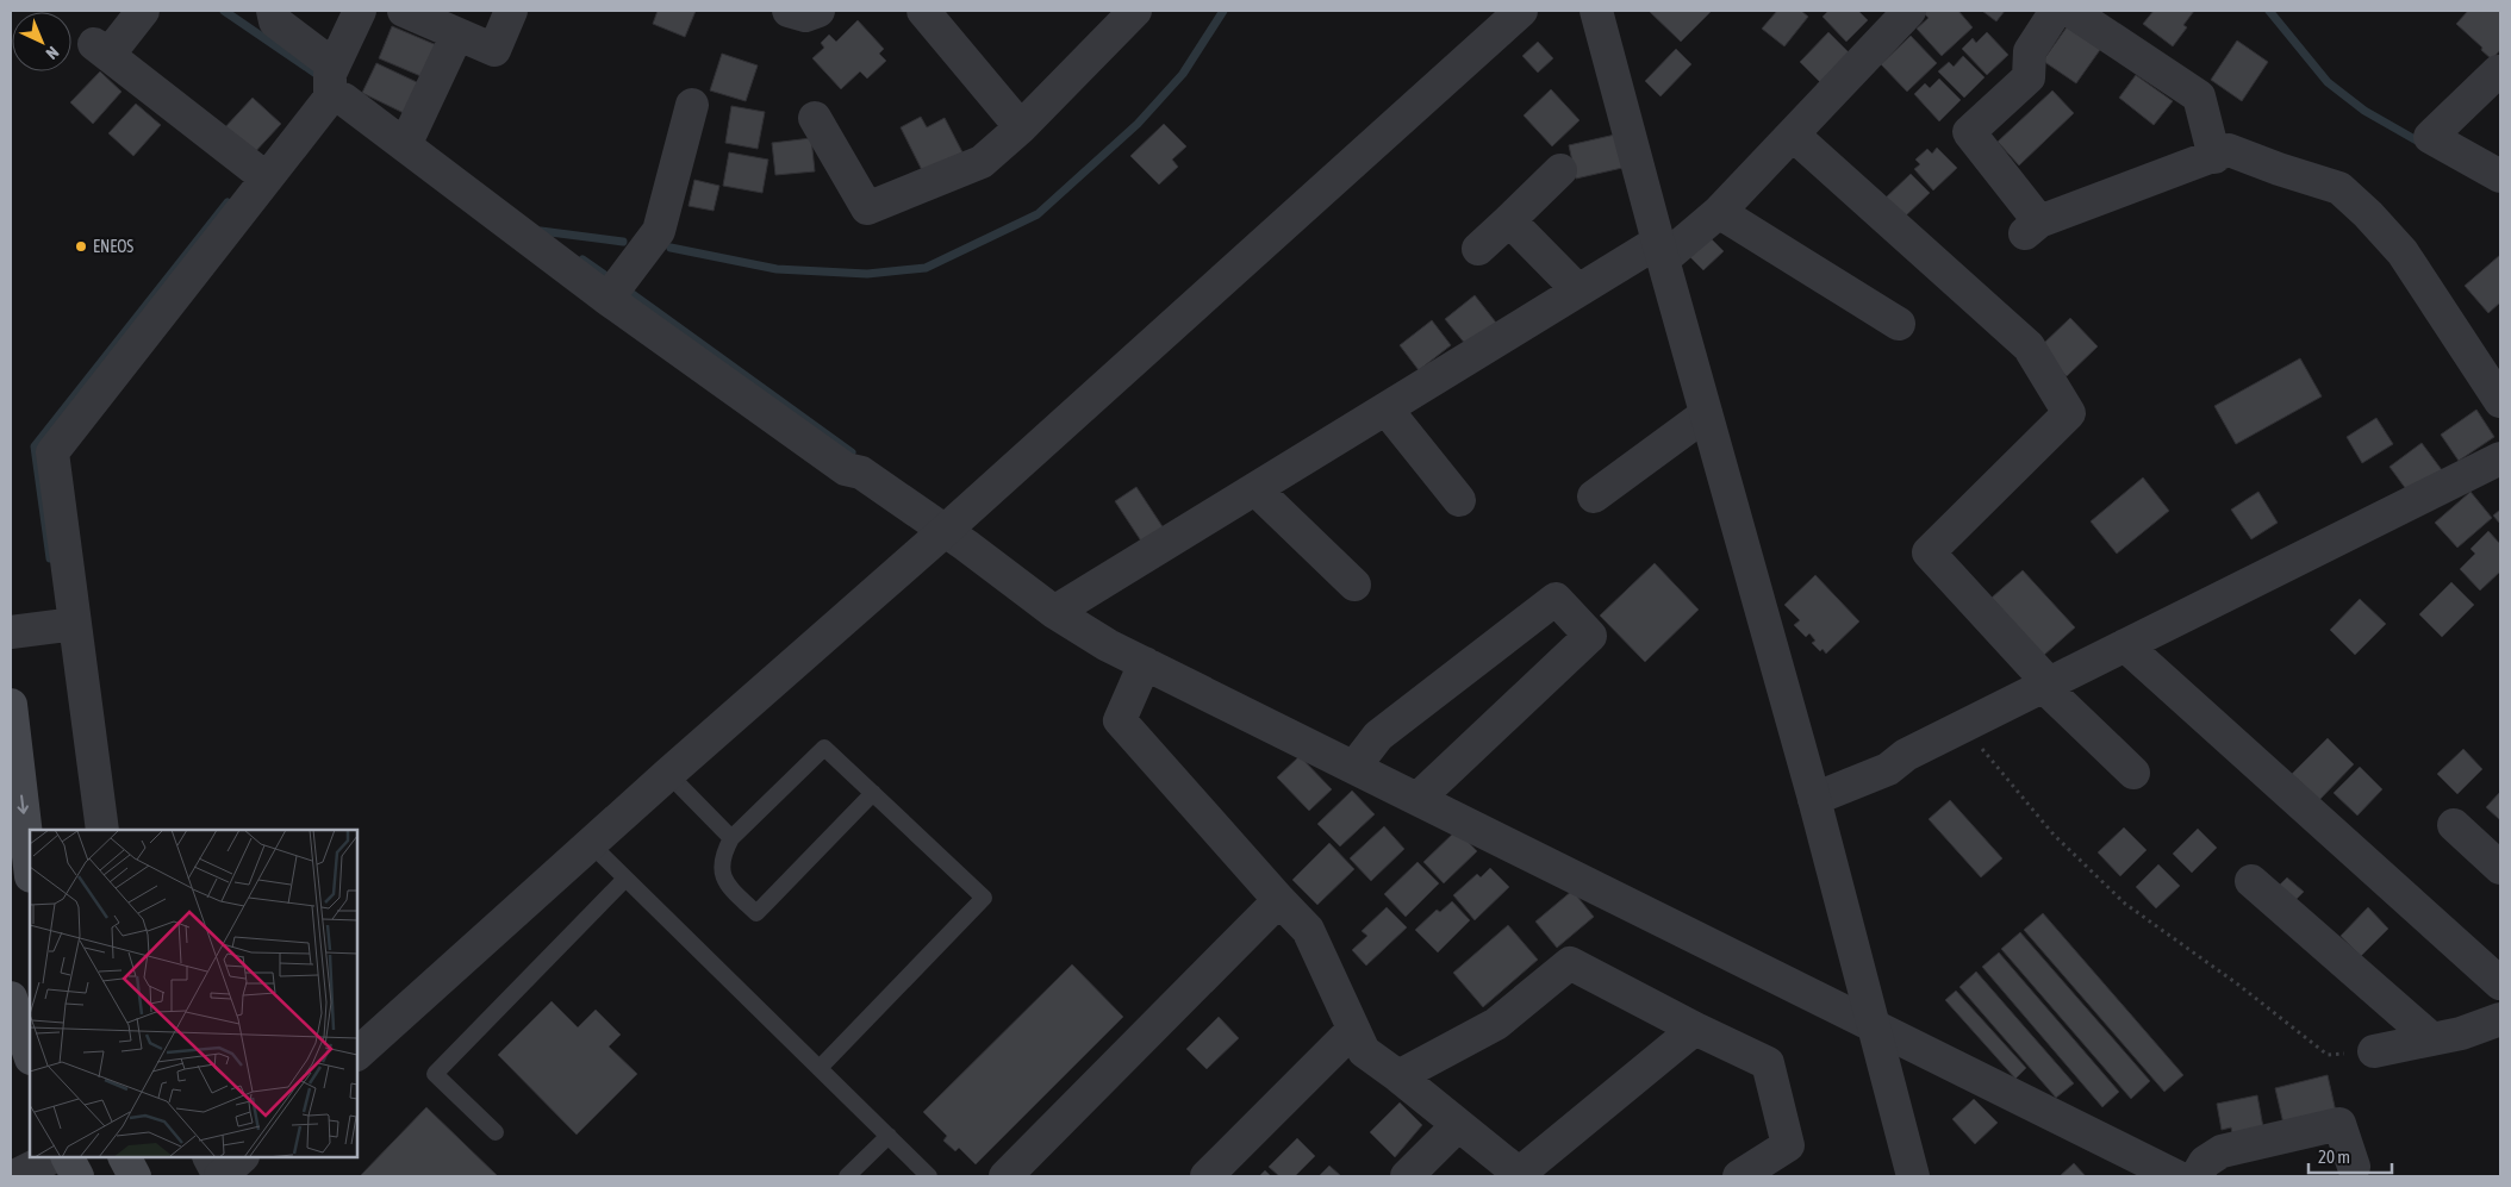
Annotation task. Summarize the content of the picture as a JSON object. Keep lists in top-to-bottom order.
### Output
{
  "places": ["ENEOS"],
  "scale_bar": "20 m",
  "north": "bottom right"
}
